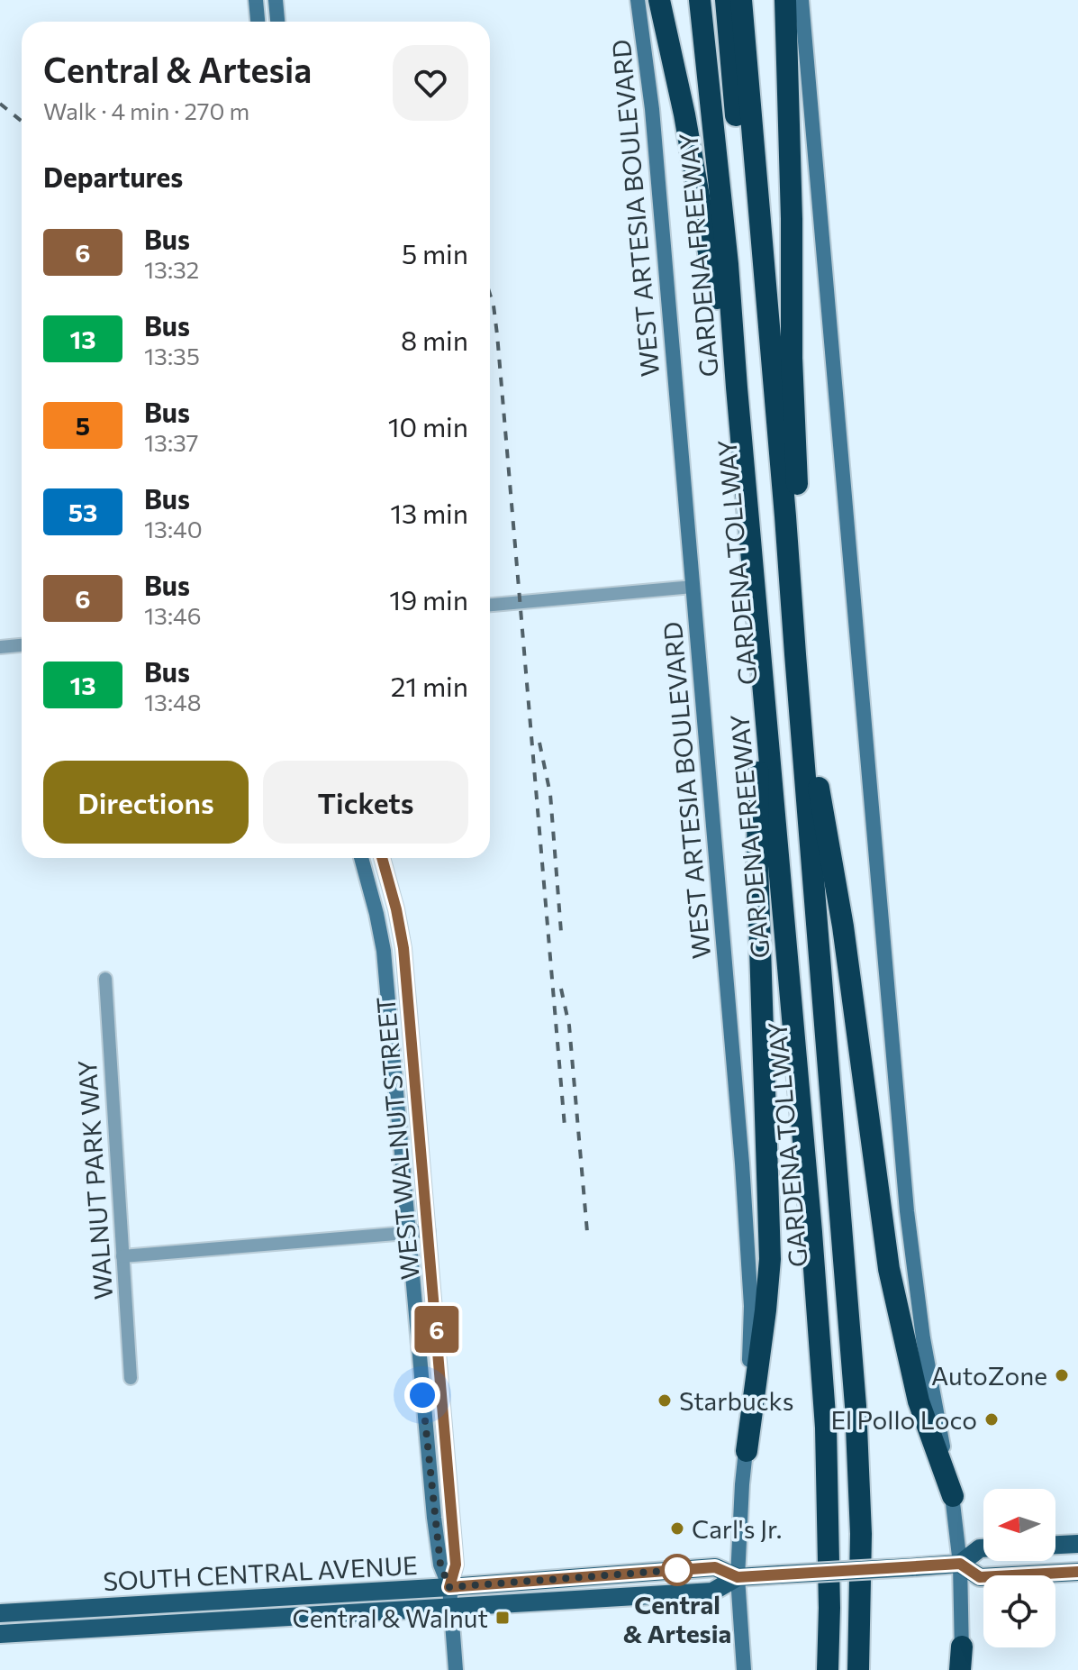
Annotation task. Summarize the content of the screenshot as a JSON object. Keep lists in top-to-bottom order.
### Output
{
  "streets": {
    "highway": ["GARDENA FREEWAY", "GARDENA TOLLWAY"],
    "main road": ["WEST ARTESIA BOULEVARD", "WEST WALNUT STREET", "SOUTH CENTRAL AVENUE"],
    "street": ["WALNUT PARK WAY"]
  },
  "crossings": [
    ["WEST ARTESIA BOULEVARD", "SOUTH CENTRAL AVENUE"],
    ["GARDENA FREEWAY", "GARDENA TOLLWAY"],
    ["WEST WALNUT STREET", "SOUTH CENTRAL AVENUE"]
  ],
  "places": {
    "other": [
      "AutoZone",
      "Starbucks",
      "El Pollo Loco",
      "Carl's Jr.",
      "Central & Artesia"
    ],
    "transit": ["Central & Walnut"]
  },
  "lines": ["bus line 6"],
  "north": "left",
  "page": {
    "on_map": "6",
    "heading": [
      ["Central & Artesia", "Walk · 4 min · 270 m"],
      "Departures"
    ],
    "list": [
      {
        "mark": "6",
        "name": "Bus",
        "note": "13:32",
        "value": "5 min"
      },
      {
        "mark": "13",
        "name": "Bus",
        "note": "13:35",
        "value": "8 min"
      },
      {
        "mark": "5",
        "name": "Bus",
        "note": "13:37",
        "value": "10 min"
      },
      {
        "mark": "53",
        "name": "Bus",
        "note": "13:40",
        "value": "13 min"
      },
      {
        "mark": "6",
        "name": "Bus",
        "note": "13:46",
        "value": "19 min"
      },
      {
        "mark": "13",
        "name": "Bus",
        "note": "13:48",
        "value": "21 min"
      }
    ],
    "buttons": ["Directions", "Tickets"]
  }
}
